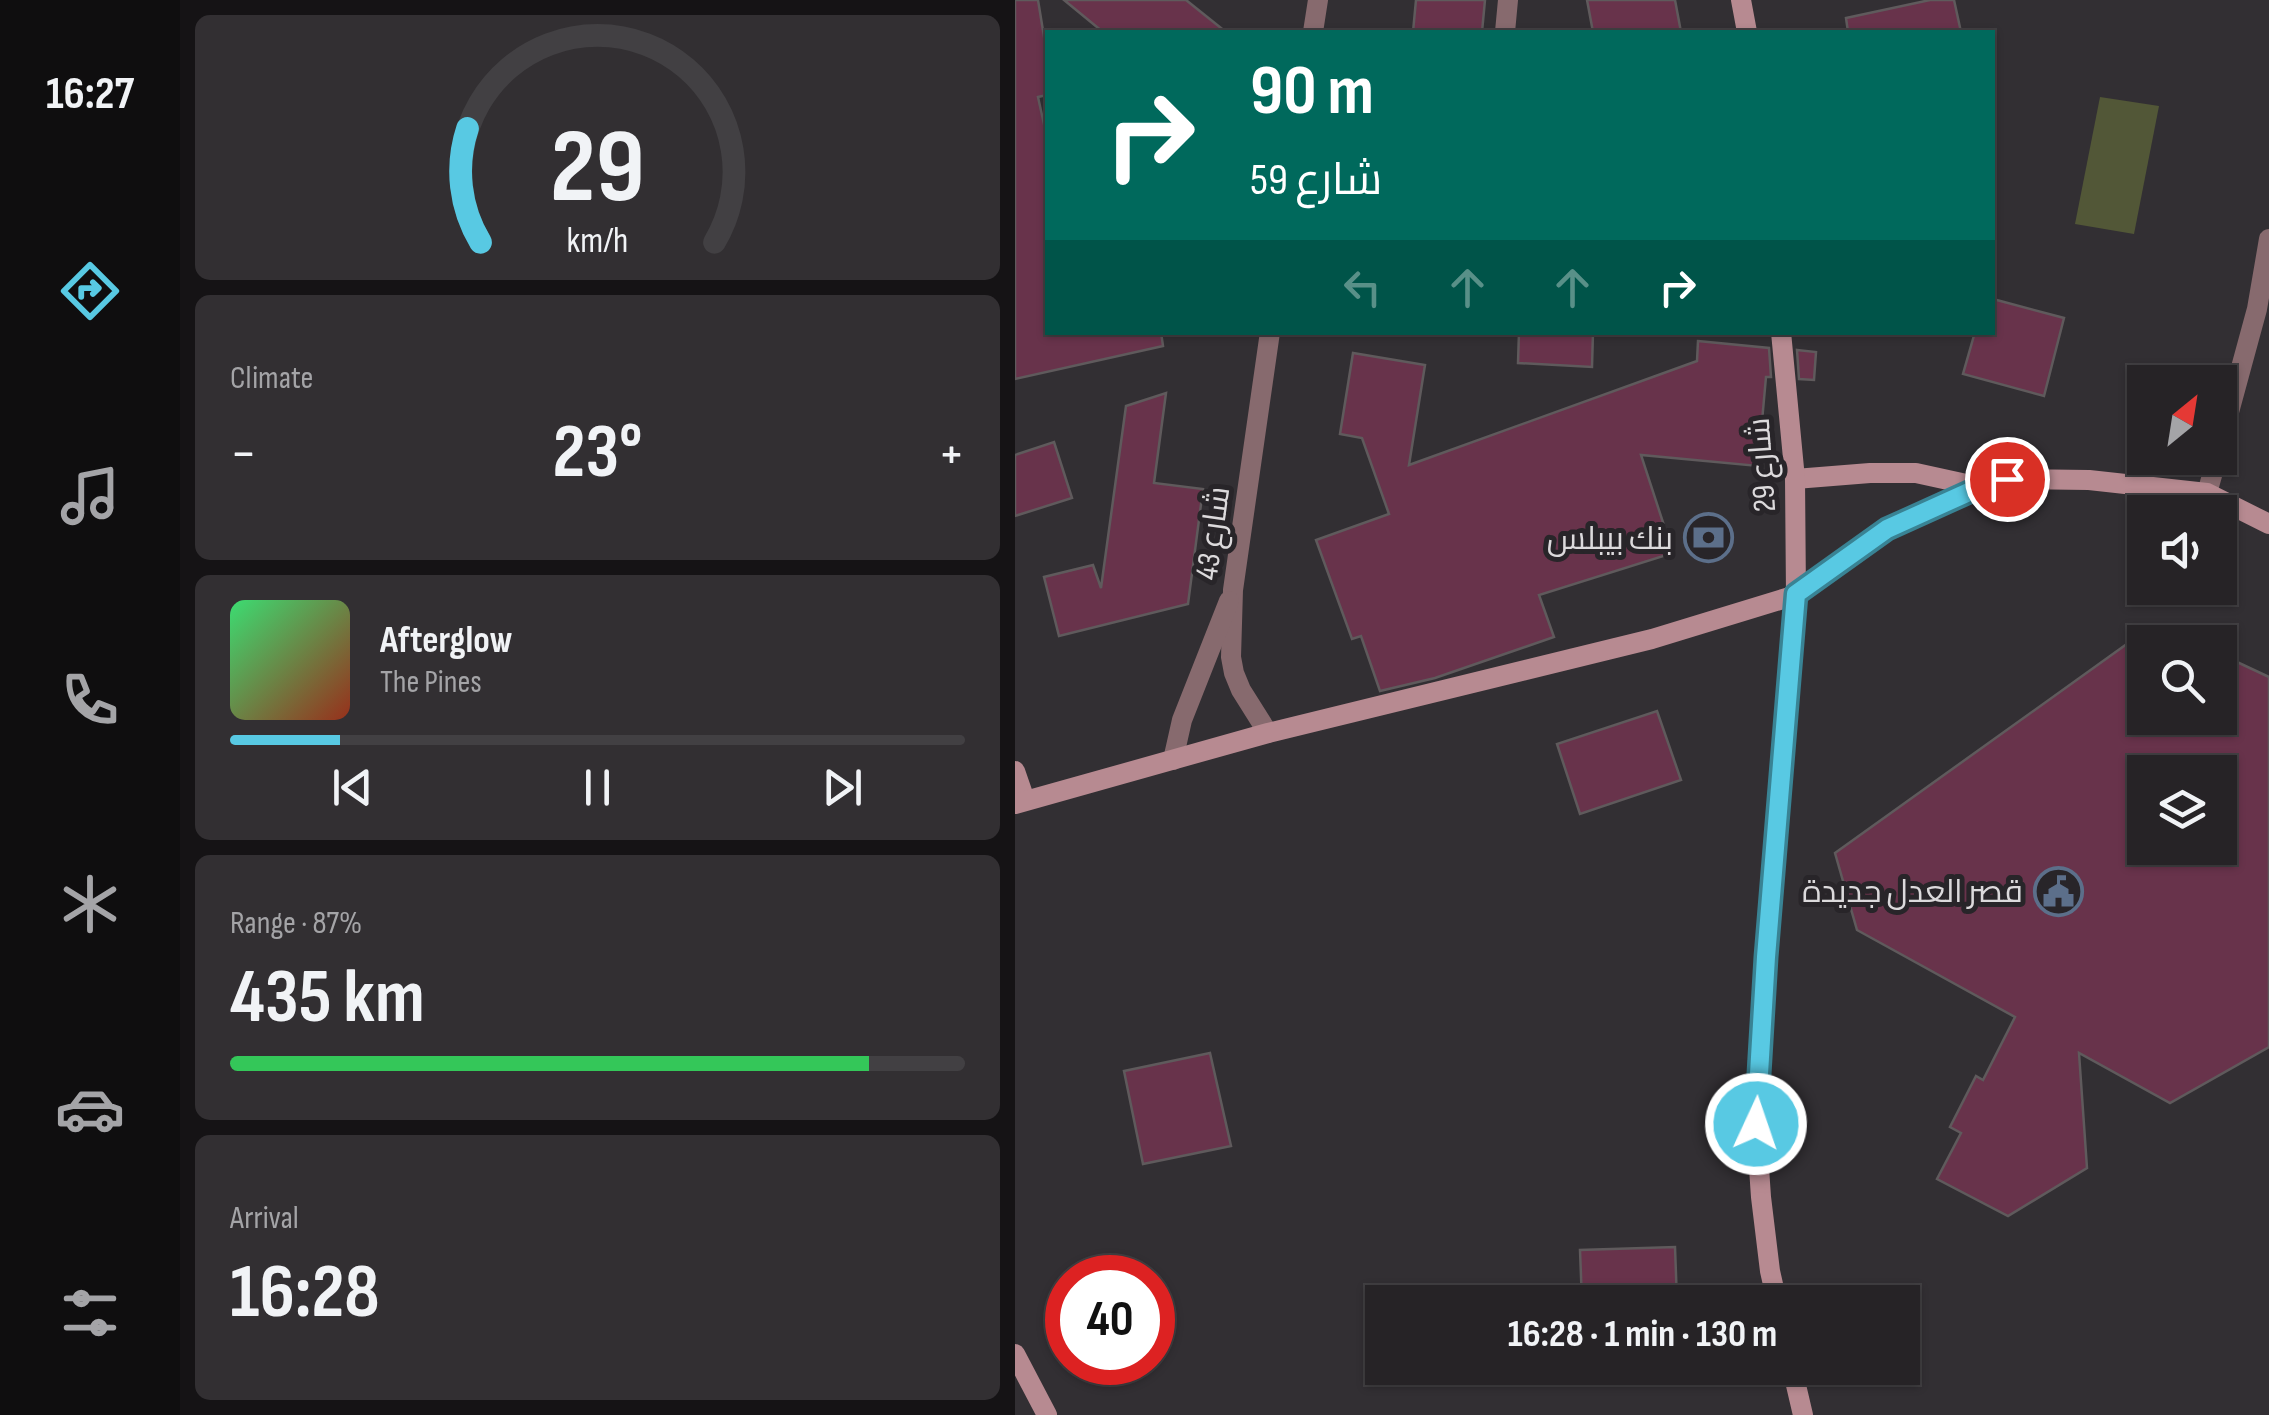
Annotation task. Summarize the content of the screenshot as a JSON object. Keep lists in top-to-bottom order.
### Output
{
  "streets": {
    "street": ["شارع 29", "شارع 43"]
  },
  "places": {
    "bank": ["بنك بيبلس"],
    "public building": ["قصر العدل جديدة"]
  },
  "north": "top right",
  "page": {
    "tabs": "16:27",
    "turn": ["90 m", "شارع 59"],
    "tile": [
      "Climate",
      ["Range · 87%", "435 km"],
      ["Arrival", "16:28"]
    ],
    "heat": ["−", "23°", "+"],
    "song": ["Afterglow", "The Pines"],
    "limit": "40",
    "trip": "16:28 · 1 min · 130 m",
    "gauge": ["29", "km/h"]
  }
}
